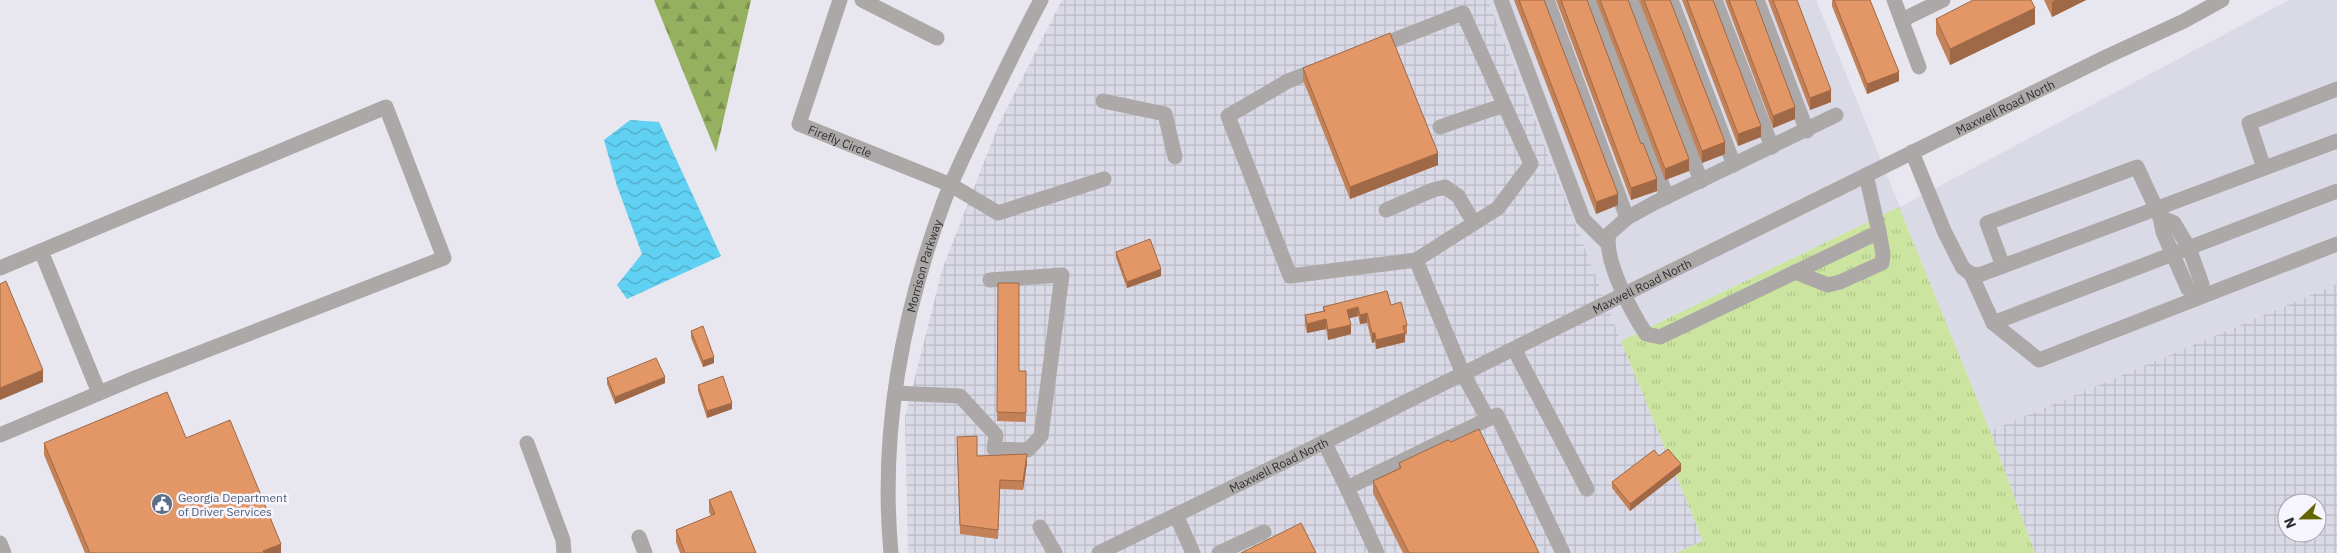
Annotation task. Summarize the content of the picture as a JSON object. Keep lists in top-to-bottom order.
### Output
{
  "streets": {
    "street": ["Maxwell Road North", "Firefly Circle", "Morrison Parkway"]
  },
  "crossings": [
    ["Firefly Circle", "Morrison Parkway"]
  ],
  "places": {
    "public building": ["Georgia Department of Driver Services"]
  },
  "north": "left"
}
